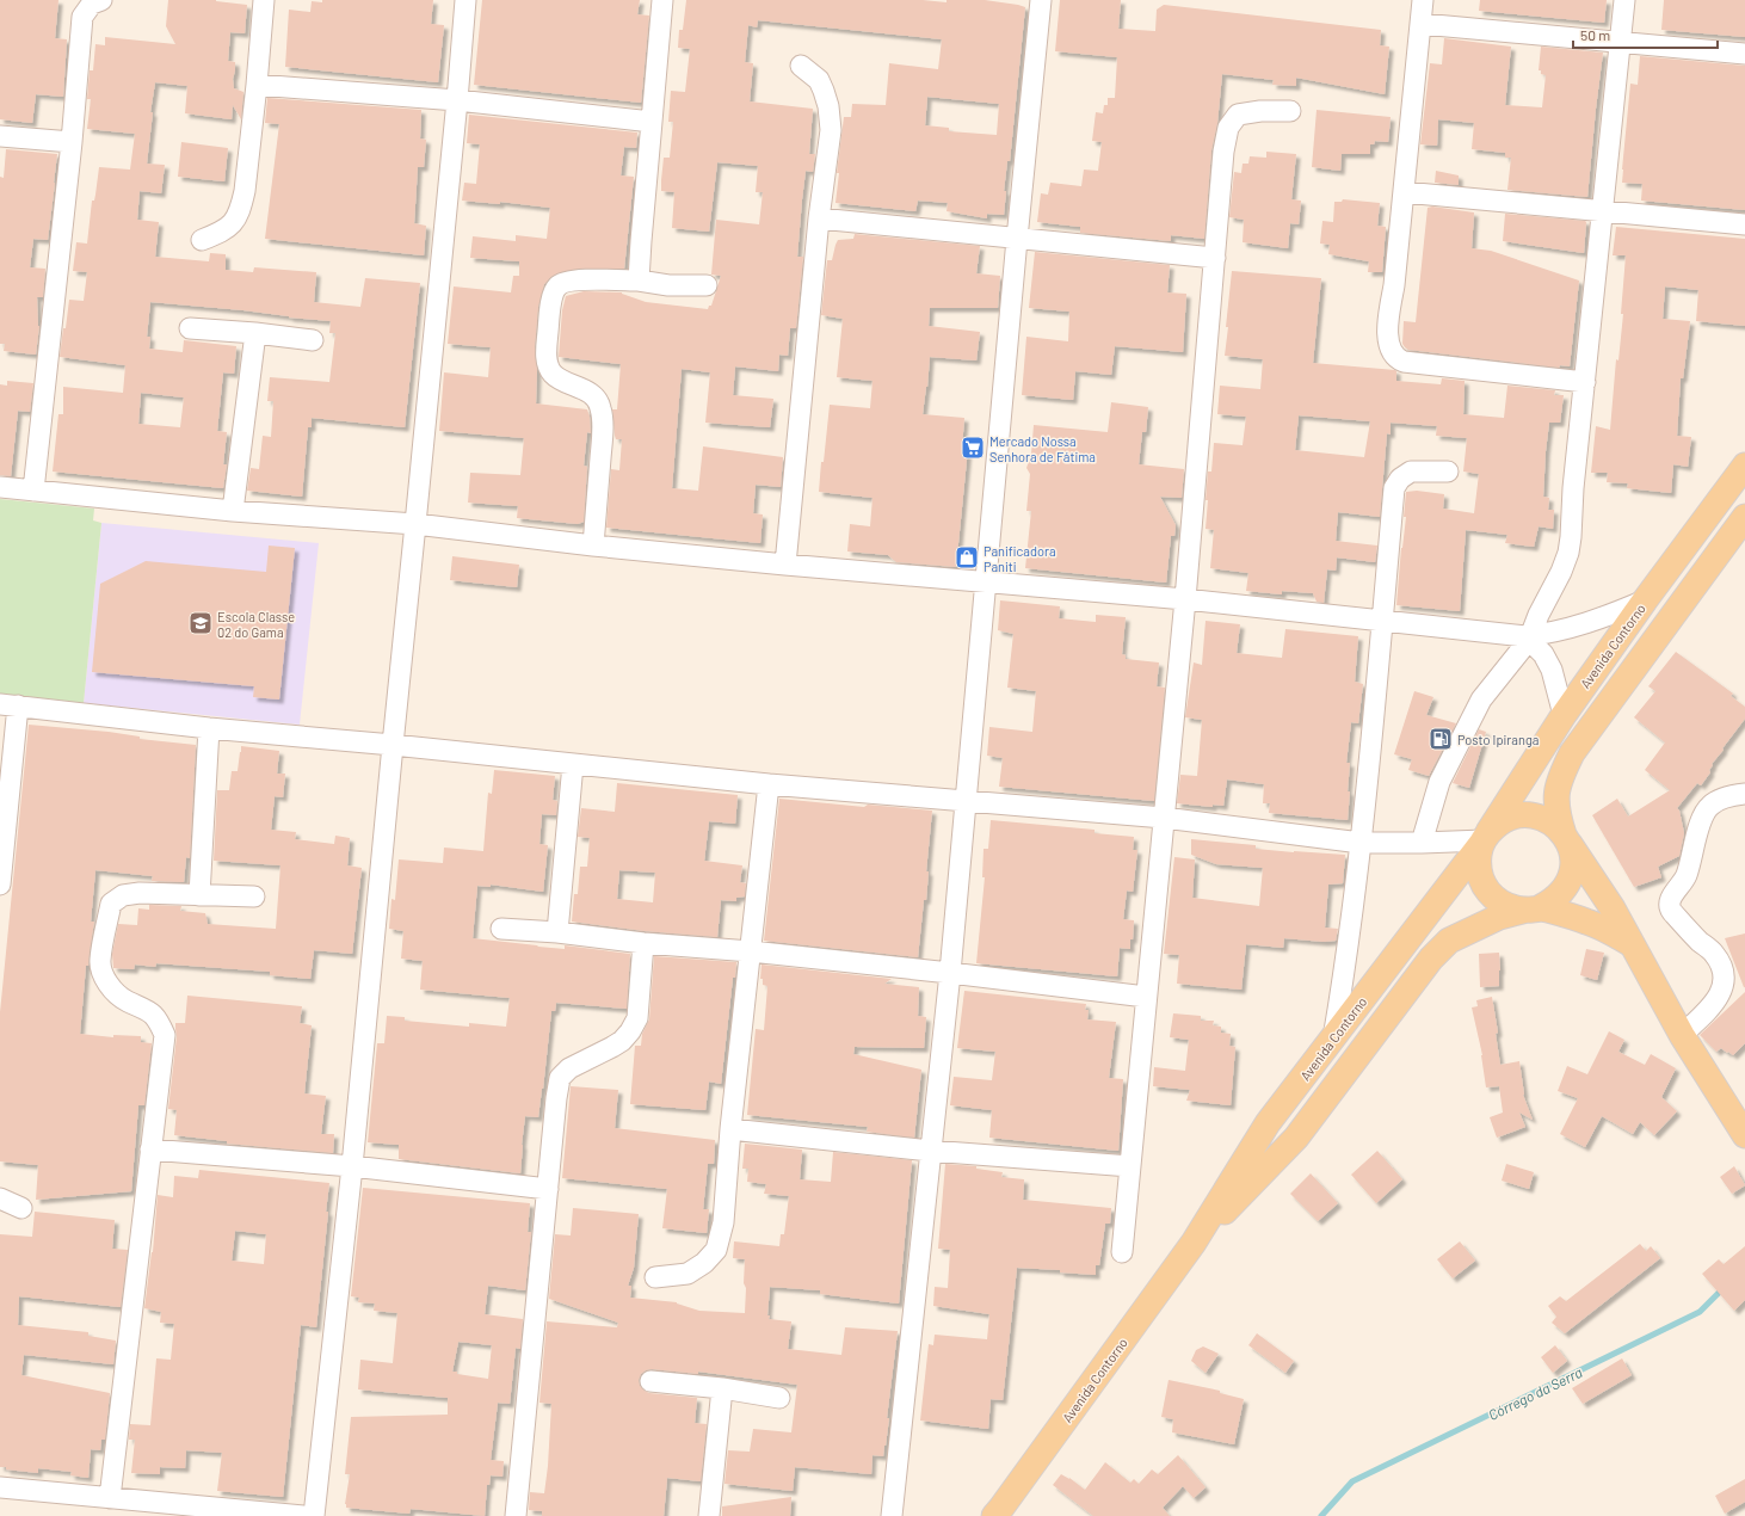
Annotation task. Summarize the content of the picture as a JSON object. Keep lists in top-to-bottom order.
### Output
{
  "streets": {
    "main road": ["Avenida Contorno"]
  },
  "water": ["Córrego da Serra"],
  "places": {
    "supermarket": ["Mercado Nossa Senhora de Fátima"],
    "shop": ["Panificadora Paniti"],
    "school or university": ["Escola Classe 02 do Gama"],
    "fuel station": ["Posto Ipiranga"]
  },
  "scale_bar": "50 m"
}
